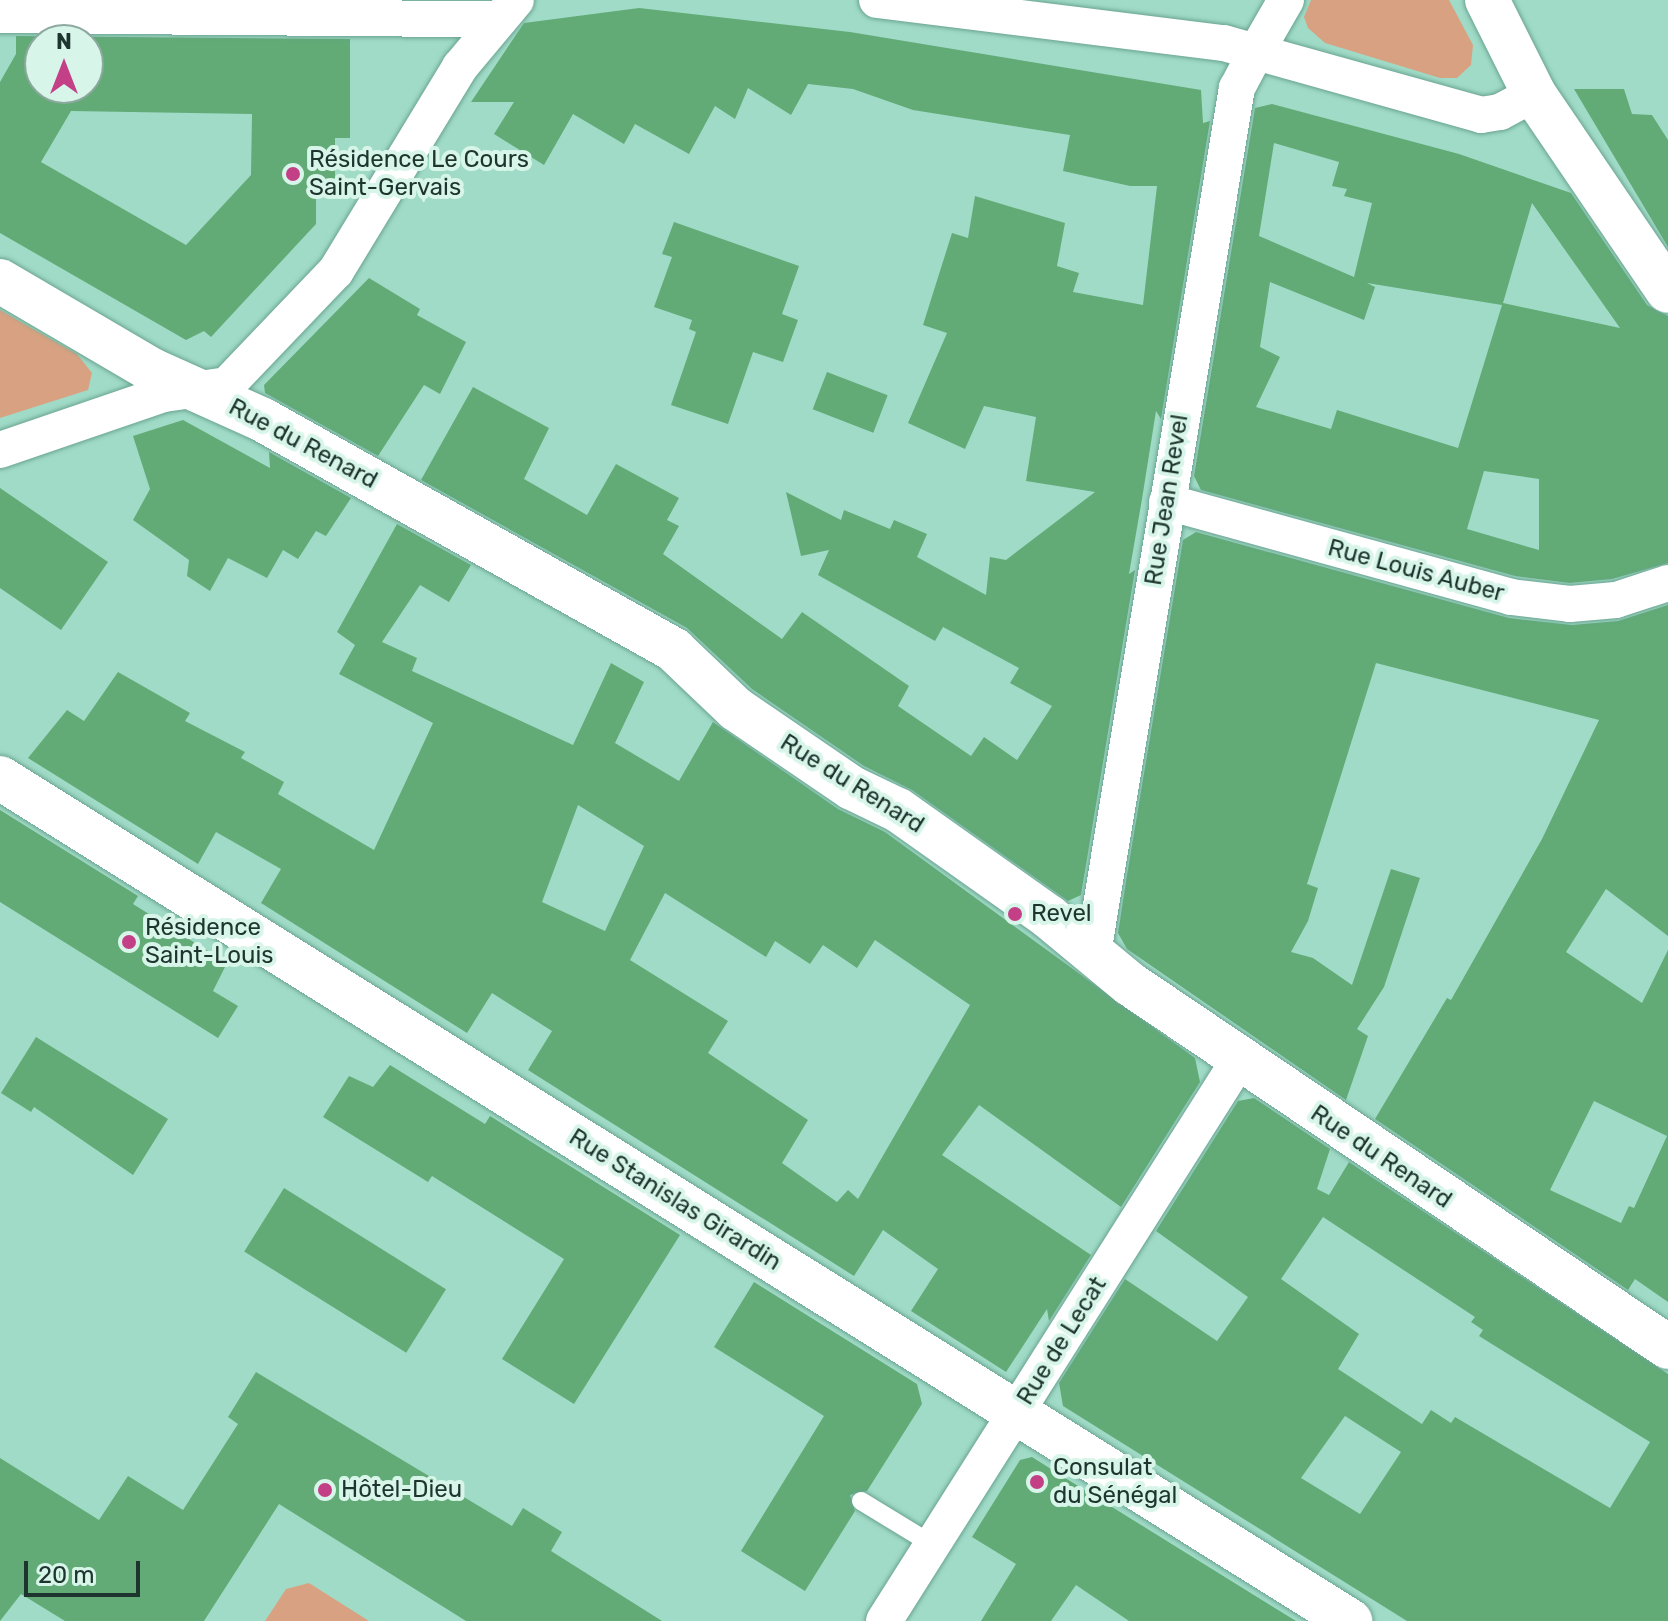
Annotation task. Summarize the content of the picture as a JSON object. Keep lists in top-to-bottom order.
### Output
{
  "streets": {
    "street": [
      "Rue du Renard",
      "Rue Jean Revel",
      "Rue Louis Auber",
      "Rue Stanislas Girardin",
      "Rue de Lecat"
    ]
  },
  "crossings": [
    ["Rue du Renard", "Rue Jean Revel"],
    ["Rue du Renard", "Rue de Lecat"],
    ["Rue Jean Revel", "Rue Louis Auber"],
    ["Rue Stanislas Girardin", "Rue de Lecat"]
  ],
  "places": [
    "Résidence Le Cours Saint-Gervais",
    "Revel",
    "Résidence Saint-Louis",
    "Consulat du Sénégal",
    "Hôtel-Dieu"
  ],
  "scale_bar": "20 m",
  "north": "top"
}
